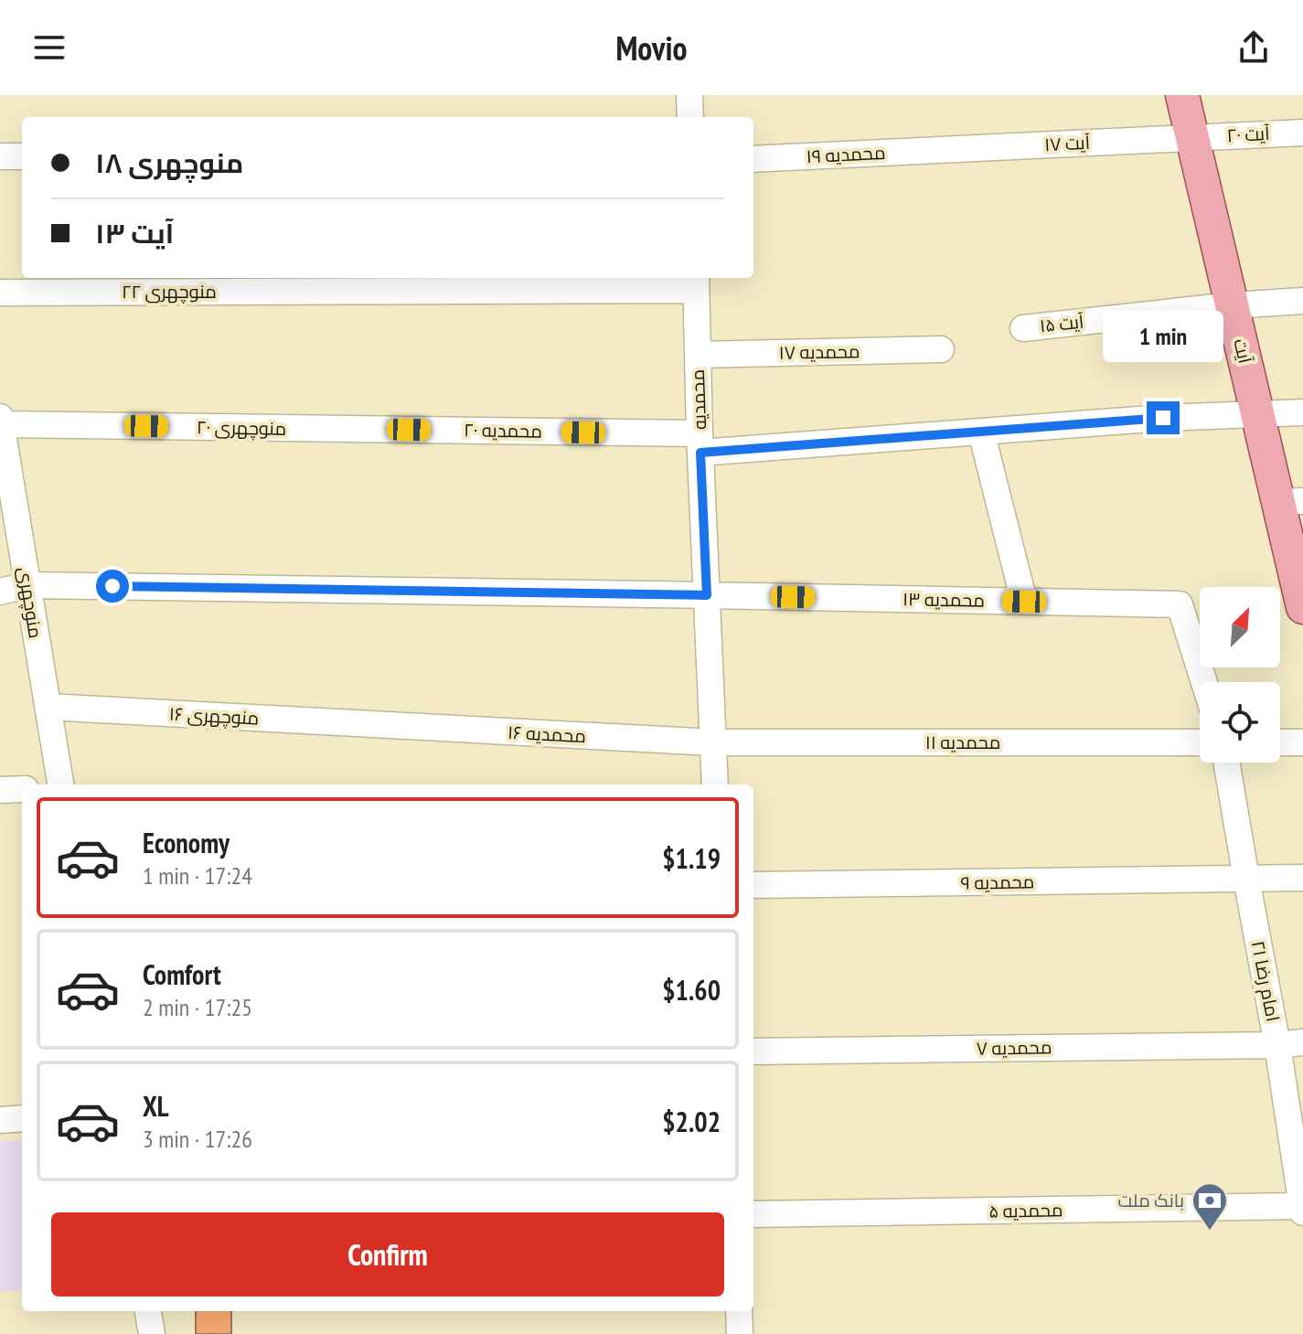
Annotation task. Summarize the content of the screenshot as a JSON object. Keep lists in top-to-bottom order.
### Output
{
  "streets": {
    "main road": ["آیت"],
    "street": [
      "آیت ۲۰",
      "آیت ۱۷",
      "محمدیه ۱۹",
      "منوچهری ۲۲",
      "آیت ۱۵",
      "محمدیه ۱۷",
      "محمدیه",
      "منوچهری ۲۰",
      "محمدیه ۲۰",
      "محمدیه ۱۳",
      "منوچهری",
      "منوچهری ۱۶",
      "محمدیه ۱۶",
      "محمدیه ۱۱",
      "محمدیه ۹",
      "امام رضا ۲۱",
      "محمدیه ۷",
      "محمدیه ۵"
    ]
  },
  "crossings": [
    ["آیت ۲۰", "آیت ۱۷"],
    ["آیت ۲۰", "آیت"],
    ["آیت ۱۷", "محمدیه ۱۹"],
    ["آیت ۱۷", "آیت"],
    ["منوچهری ۲۲", "محمدیه"],
    ["آیت ۱۵", "آیت"],
    ["آیت", "محمدیه ۲۰"],
    ["محمدیه ۱۷", "محمدیه"],
    ["محمدیه", "محمدیه ۲۰"],
    ["محمدیه", "محمدیه ۱۳"],
    ["محمدیه", "محمدیه ۱۶"],
    ["محمدیه", "محمدیه ۱۱"],
    ["منوچهری ۲۰", "محمدیه ۲۰"],
    ["منوچهری ۲۰", "منوچهری"],
    ["محمدیه ۱۳", "منوچهری"],
    ["منوچهری", "منوچهری ۱۶"],
    ["منوچهری ۱۶", "محمدیه ۱۶"],
    ["محمدیه ۱۶", "محمدیه ۱۱"],
    ["محمدیه ۹", "امام رضا ۲۱"],
    ["امام رضا ۲۱", "محمدیه ۷"],
    ["امام رضا ۲۱", "محمدیه ۵"]
  ],
  "places": {
    "bank": ["بانک ملت"]
  },
  "north": "top right",
  "page": {
    "header": "Movio",
    "banner": ["منوچهری ۱۸", "آیت ۱۳"],
    "bubble": "1 min",
    "list": [
      {
        "name": "Economy",
        "note": "1 min · 17:24",
        "value": "$1.19"
      },
      {
        "name": "Comfort",
        "note": "2 min · 17:25",
        "value": "$1.60"
      },
      {
        "name": "XL",
        "note": "3 min · 17:26",
        "value": "$2.02"
      }
    ],
    "buttons": "Confirm"
  }
}
